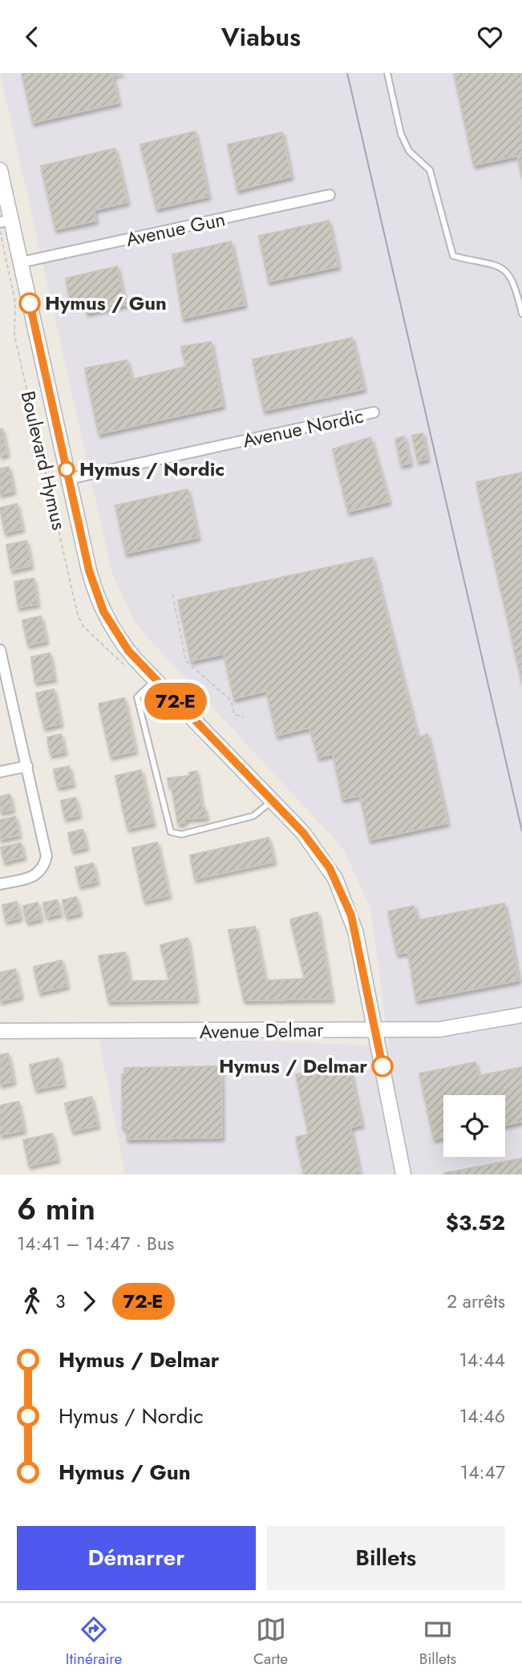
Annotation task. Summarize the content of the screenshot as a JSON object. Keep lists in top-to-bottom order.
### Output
{
  "streets": {
    "street": [
      "Avenue Gun",
      "Avenue Nordic",
      "Boulevard Hymus",
      "Avenue Delmar"
    ]
  },
  "crossings": [
    ["Avenue Gun", "Boulevard Hymus"],
    ["Avenue Nordic", "Boulevard Hymus"],
    ["Boulevard Hymus", "Avenue Delmar"]
  ],
  "places": ["Hymus / Gun", "Hymus / Nordic", "Hymus / Delmar"],
  "lines": ["bus line 72-E"],
  "page": {
    "header": "Viabus",
    "on_map": "72-E",
    "heading": ["6 min", "14:41 – 14:47 · Bus", "$3.52"],
    "legs": ["3", "72-E", "2 arrêts"],
    "list": [
      {
        "name": "Hymus / Delmar",
        "value": "14:44"
      },
      {
        "name": "Hymus / Nordic",
        "value": "14:46"
      },
      {
        "name": "Hymus / Gun",
        "value": "14:47"
      }
    ],
    "buttons": ["Démarrer", "Billets"],
    "tabs": ["Itinéraire", "Carte", "Billets"]
  }
}
